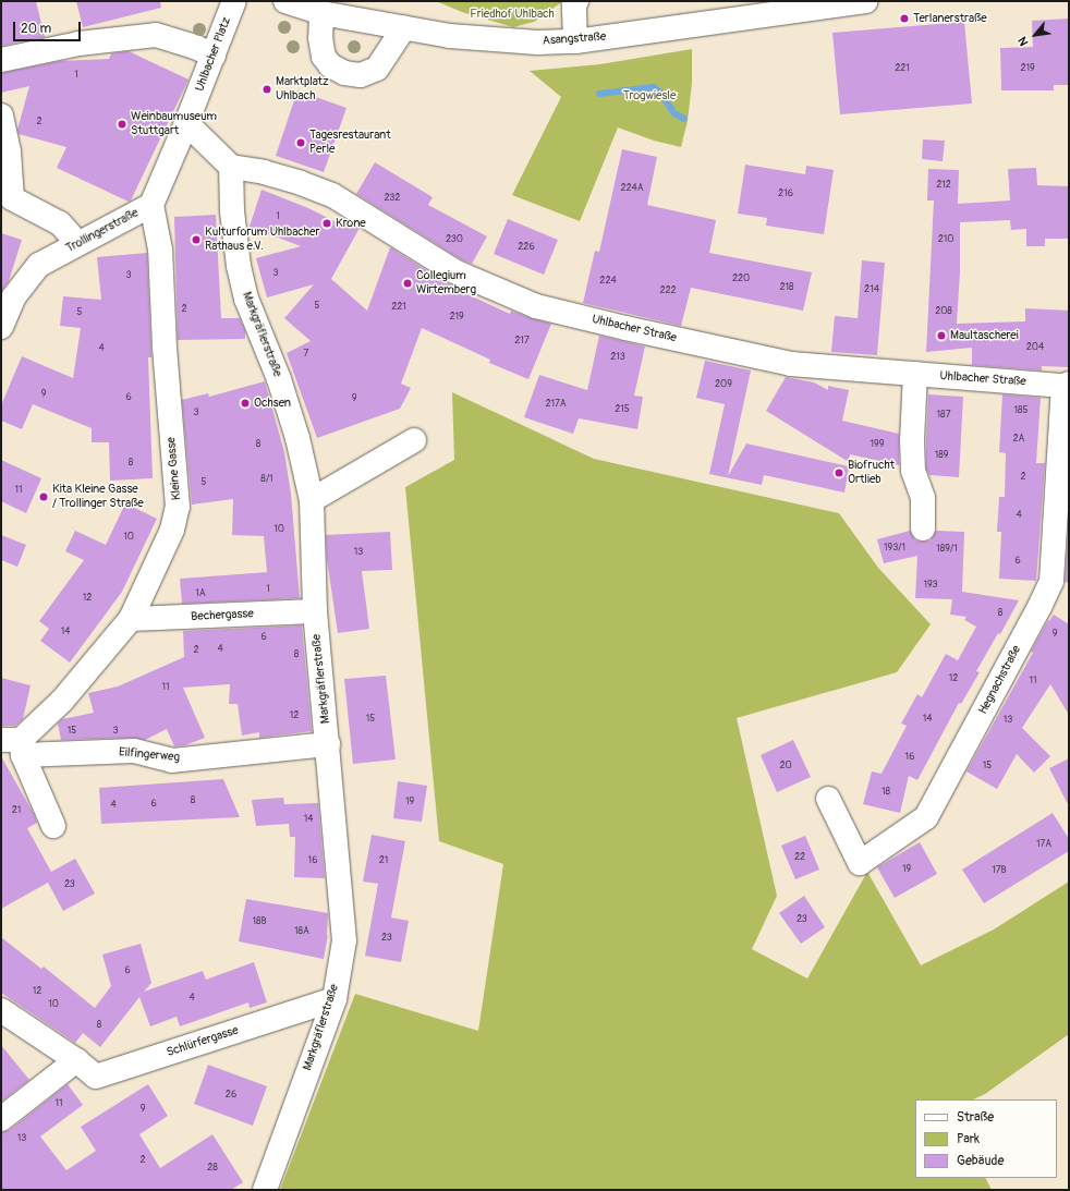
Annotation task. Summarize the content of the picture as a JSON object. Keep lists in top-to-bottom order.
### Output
{
  "streets": {
    "street": [
      "Asangstraße",
      "Uhlbacher Platz",
      "Trollingerstraße",
      "Uhlbacher Straße",
      "Markgräflerstraße",
      "Kleine Gasse",
      "Bechergasse",
      "Hegnachstraße",
      "Eilfingerweg",
      "Schlürfergasse"
    ]
  },
  "crossings": [
    ["Uhlbacher Platz", "Trollingerstraße"],
    ["Trollingerstraße", "Kleine Gasse"],
    ["Uhlbacher Straße", "Markgräflerstraße"],
    ["Uhlbacher Straße", "Hegnachstraße"],
    ["Markgräflerstraße", "Bechergasse"],
    ["Markgräflerstraße", "Eilfingerweg"],
    ["Markgräflerstraße", "Schlürfergasse"],
    ["Kleine Gasse", "Bechergasse"],
    ["Kleine Gasse", "Eilfingerweg"]
  ],
  "parks": ["Friedhof Uhlbach", "Trogwiesle"],
  "places": [
    "Terlanerstraße",
    "Marktplatz Uhlbach",
    "Weinbaumuseum Stuttgart",
    "Tagesrestaurant Perle",
    "Krone",
    "Kulturforum Uhlbacher Rathaus e.V.",
    "Collegium Wirtemberg",
    "Maultascherei",
    "Ochsen",
    "Biofrucht Ortlieb",
    "Kita Kleine Gasse / Trollinger Straße"
  ],
  "house_numbers": [
    "221",
    "219",
    "1",
    "2",
    "212",
    "224A",
    "216",
    "232",
    "1",
    "230",
    "210",
    "226",
    "3",
    "3",
    "220",
    "224",
    "218",
    "214",
    "222",
    "5",
    "221",
    "2",
    "208",
    "5",
    "219",
    "217",
    "204",
    "4",
    "7",
    "213",
    "209",
    "9",
    "6",
    "9",
    "217A",
    "215",
    "185",
    "3",
    "187",
    "2A",
    "8",
    "199",
    "189",
    "8",
    "2",
    "8/1",
    "5",
    "11",
    "4",
    "10",
    "10",
    "193/1",
    "189/1",
    "13",
    "6",
    "193",
    "1",
    "1A",
    "12",
    "8",
    "14",
    "9",
    "6",
    "4",
    "2",
    "8",
    "12",
    "11",
    "11",
    "12",
    "15",
    "14",
    "13",
    "15",
    "3",
    "16",
    "20",
    "15",
    "18",
    "8",
    "19",
    "6",
    "4",
    "21",
    "14",
    "17A",
    "22",
    "16",
    "21",
    "19",
    "17B",
    "23",
    "23",
    "18B",
    "18A",
    "23",
    "6",
    "12",
    "4",
    "10",
    "8",
    "26",
    "11",
    "9",
    "13",
    "2",
    "28"
  ],
  "legend": ["Straße", "Park", "Gebäude"],
  "scale_bar": "20 m",
  "north": "bottom left"
}
